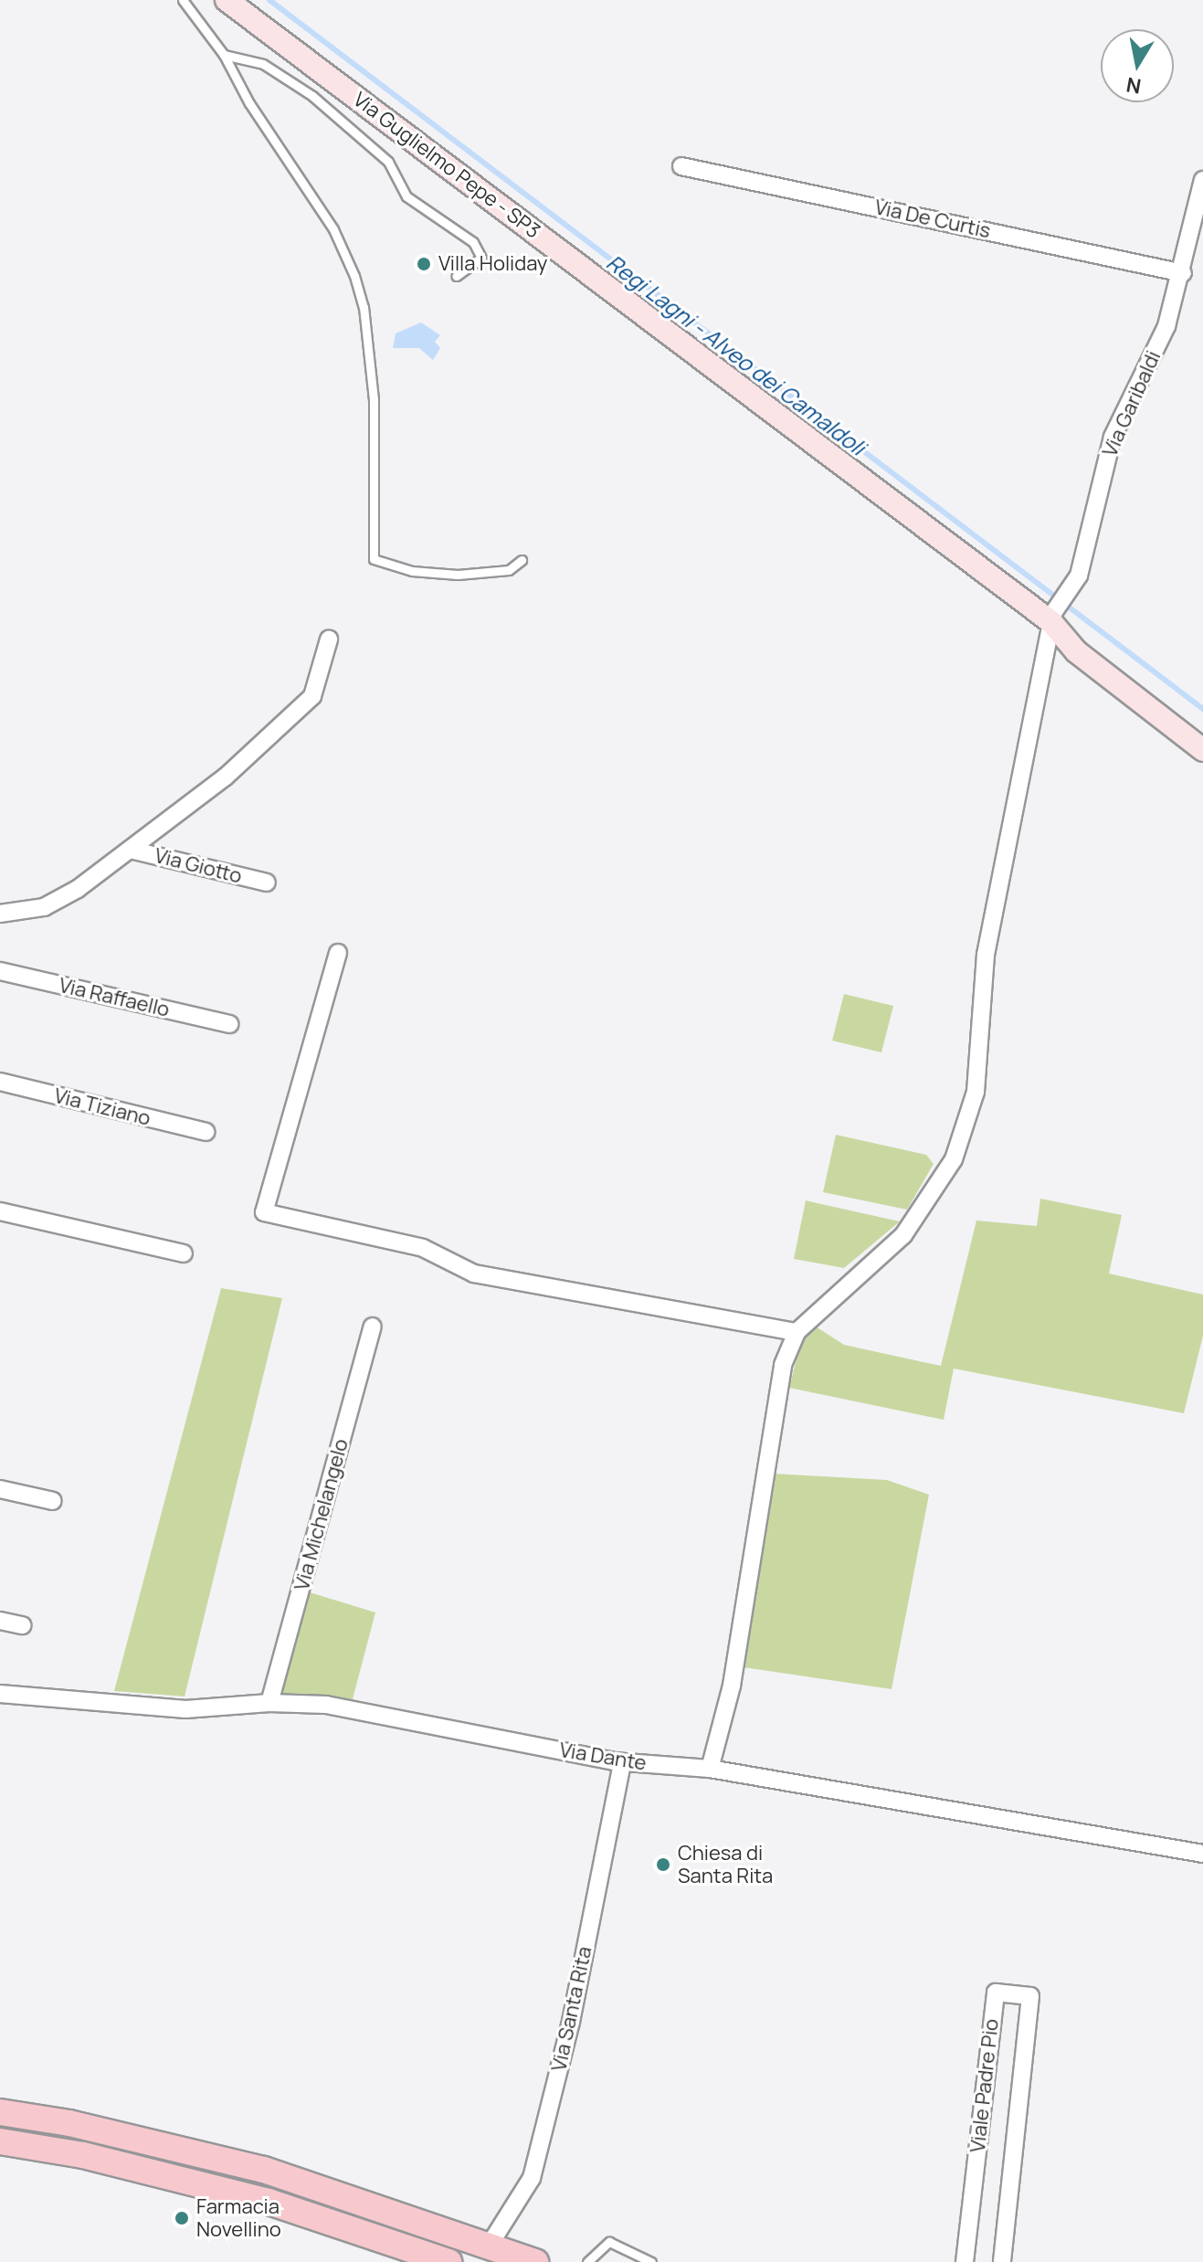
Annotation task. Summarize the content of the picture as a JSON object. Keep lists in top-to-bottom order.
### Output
{
  "streets": {
    "street": [
      "Via Guglielmo Pepe - SP3",
      "Via De Curtis",
      "Via Garibaldi",
      "Via Giotto",
      "Via Raffaello",
      "Via Tiziano",
      "Via Michelangelo",
      "Via Dante",
      "Via Santa Rita",
      "Viale Padre Pio"
    ]
  },
  "crossings": [
    ["Via Guglielmo Pepe - SP3", "Via Garibaldi"],
    ["Via De Curtis", "Via Garibaldi"],
    ["Via Michelangelo", "Via Dante"],
    ["Via Dante", "Via Santa Rita"]
  ],
  "water": ["Regi Lagni - Alveo dei Camaldoli"],
  "places": ["Villa Holiday", "Chiesa di Santa Rita", "Farmacia Novellino"],
  "north": "bottom"
}
